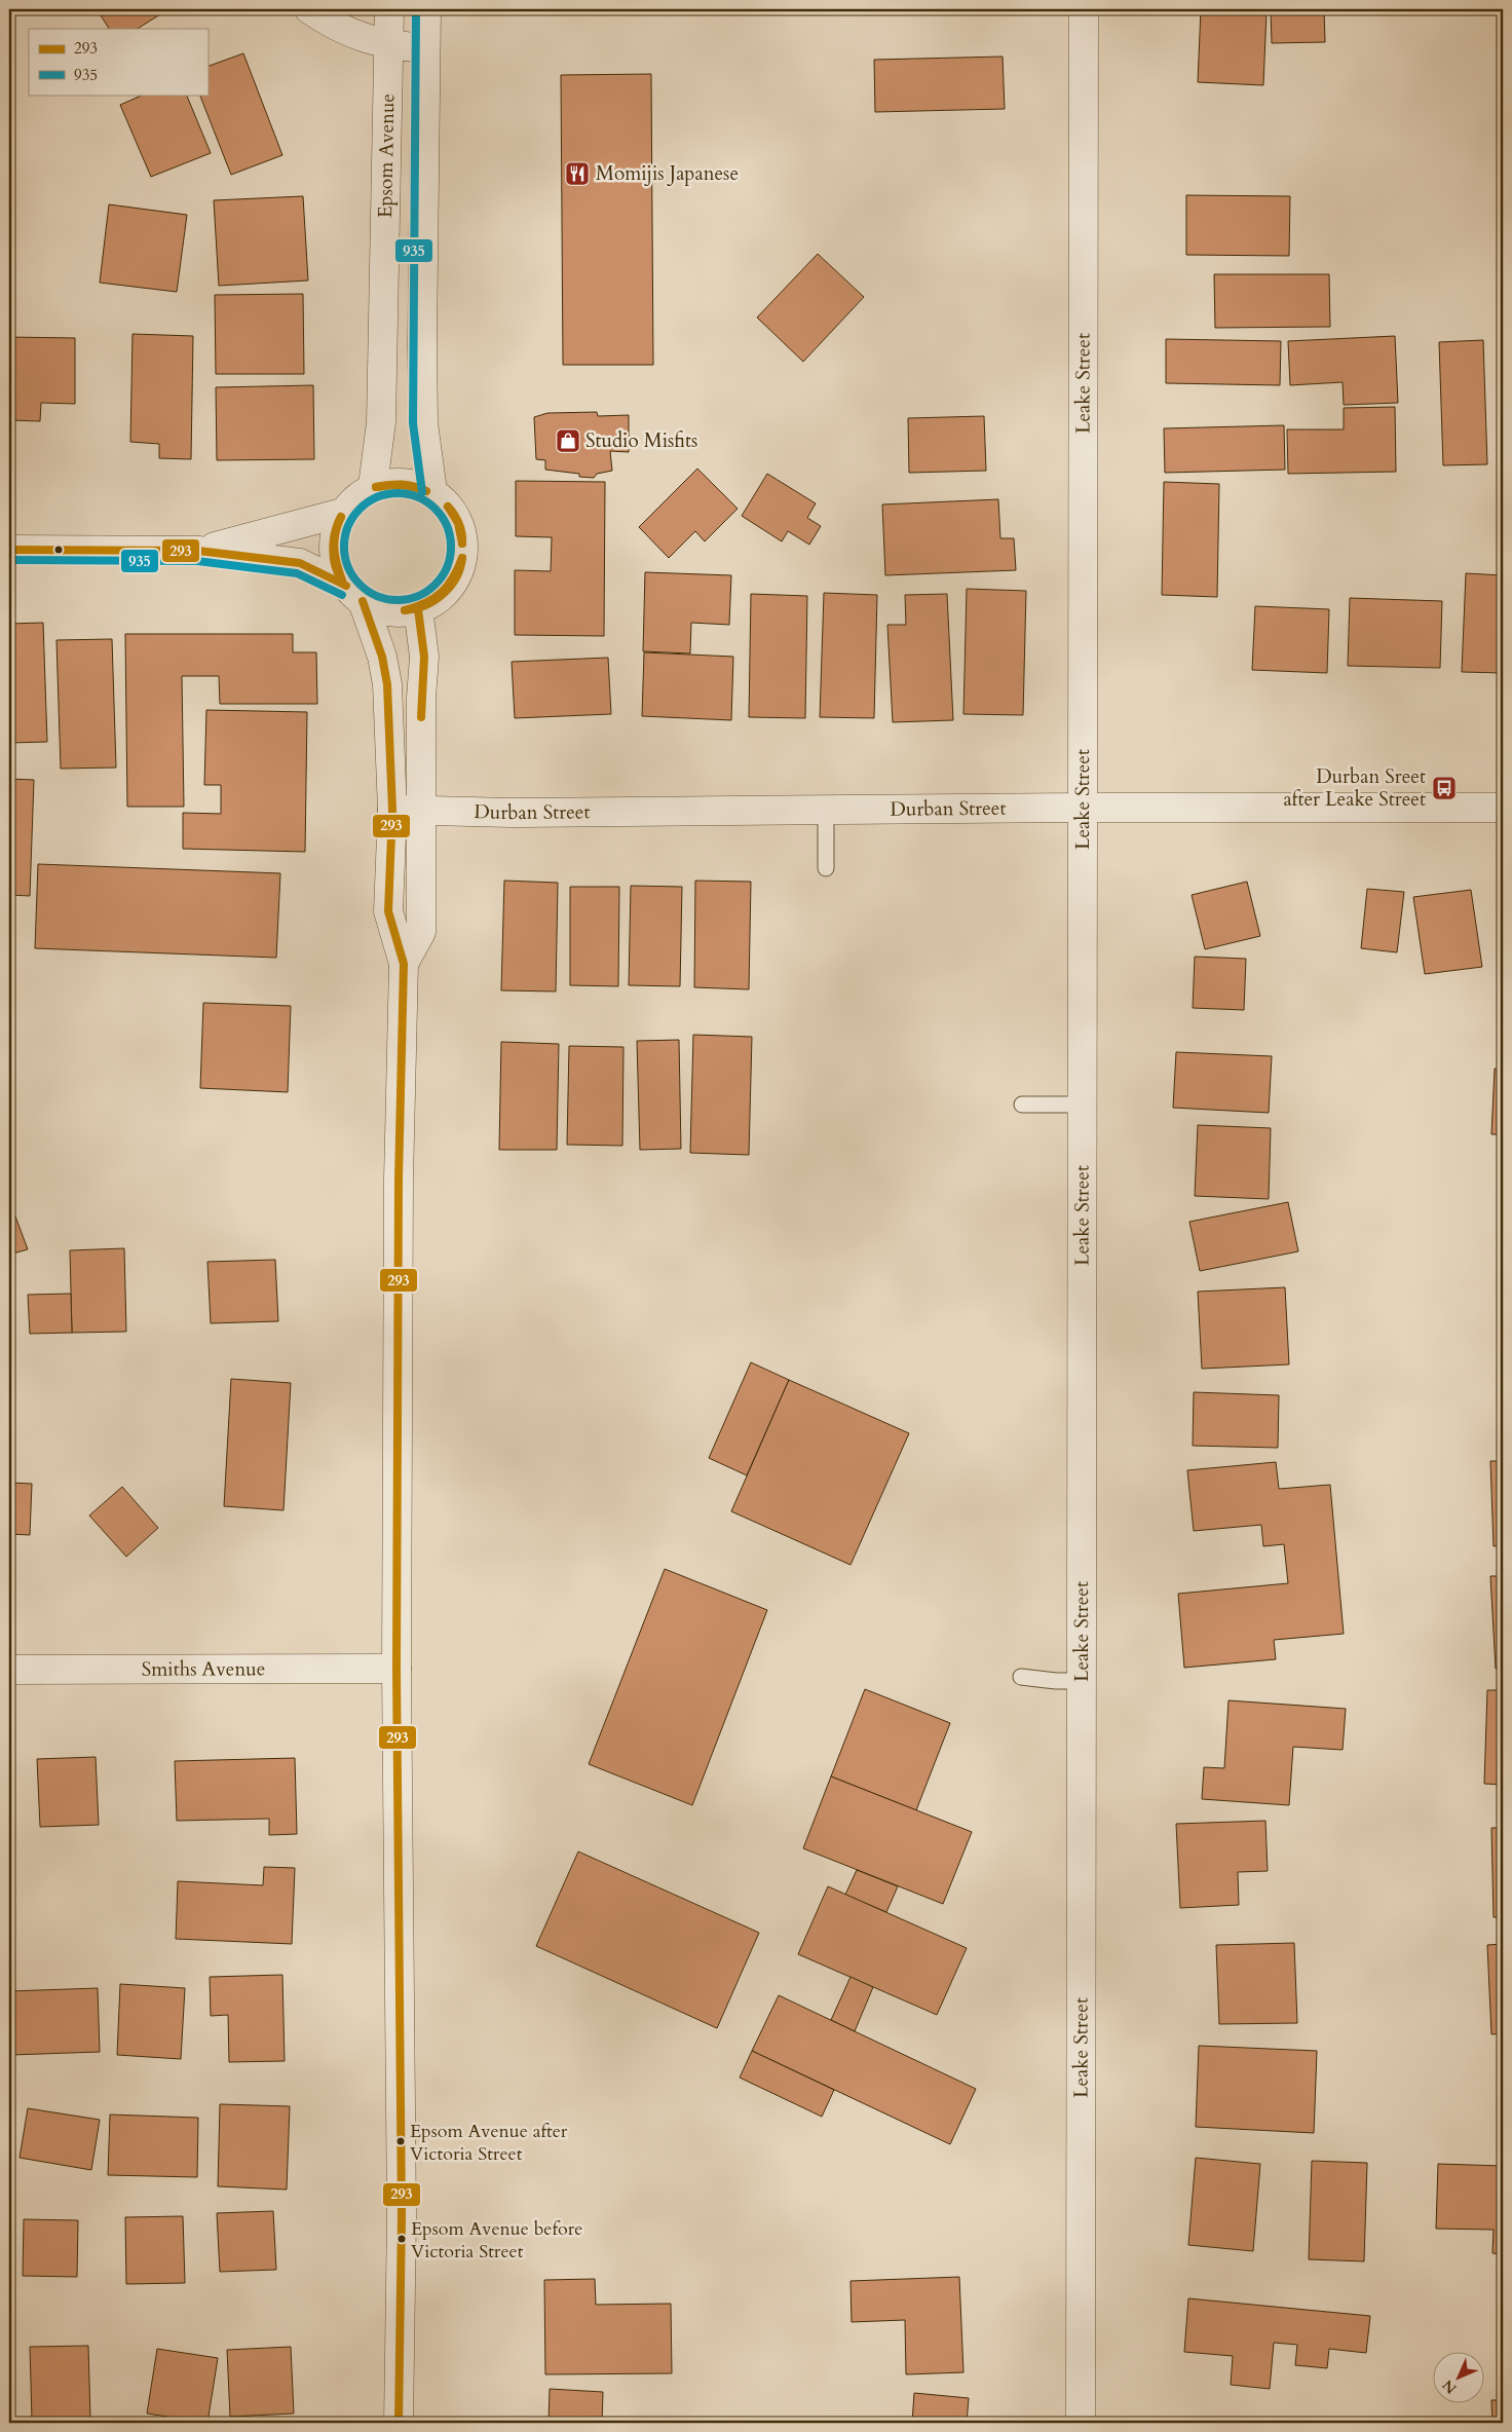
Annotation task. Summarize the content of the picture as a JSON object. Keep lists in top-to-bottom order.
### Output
{
  "streets": {
    "street": [
      "Epsom Avenue",
      "Leake Street",
      "Durban Street",
      "Smiths Avenue"
    ]
  },
  "crossings": [
    ["Leake Street", "Durban Street"]
  ],
  "places": {
    "restaurant": ["Momijis Japanese"],
    "shop": ["Studio Misfits"],
    "bus stop": ["Durban Sreet after Leake Street"],
    "other": ["Epsom Avenue after Victoria Street", "Epsom Avenue before Victoria Street"]
  },
  "lines": ["transit line 935", "transit line 293"],
  "legend": ["293", "935"],
  "north": "bottom left"
}
